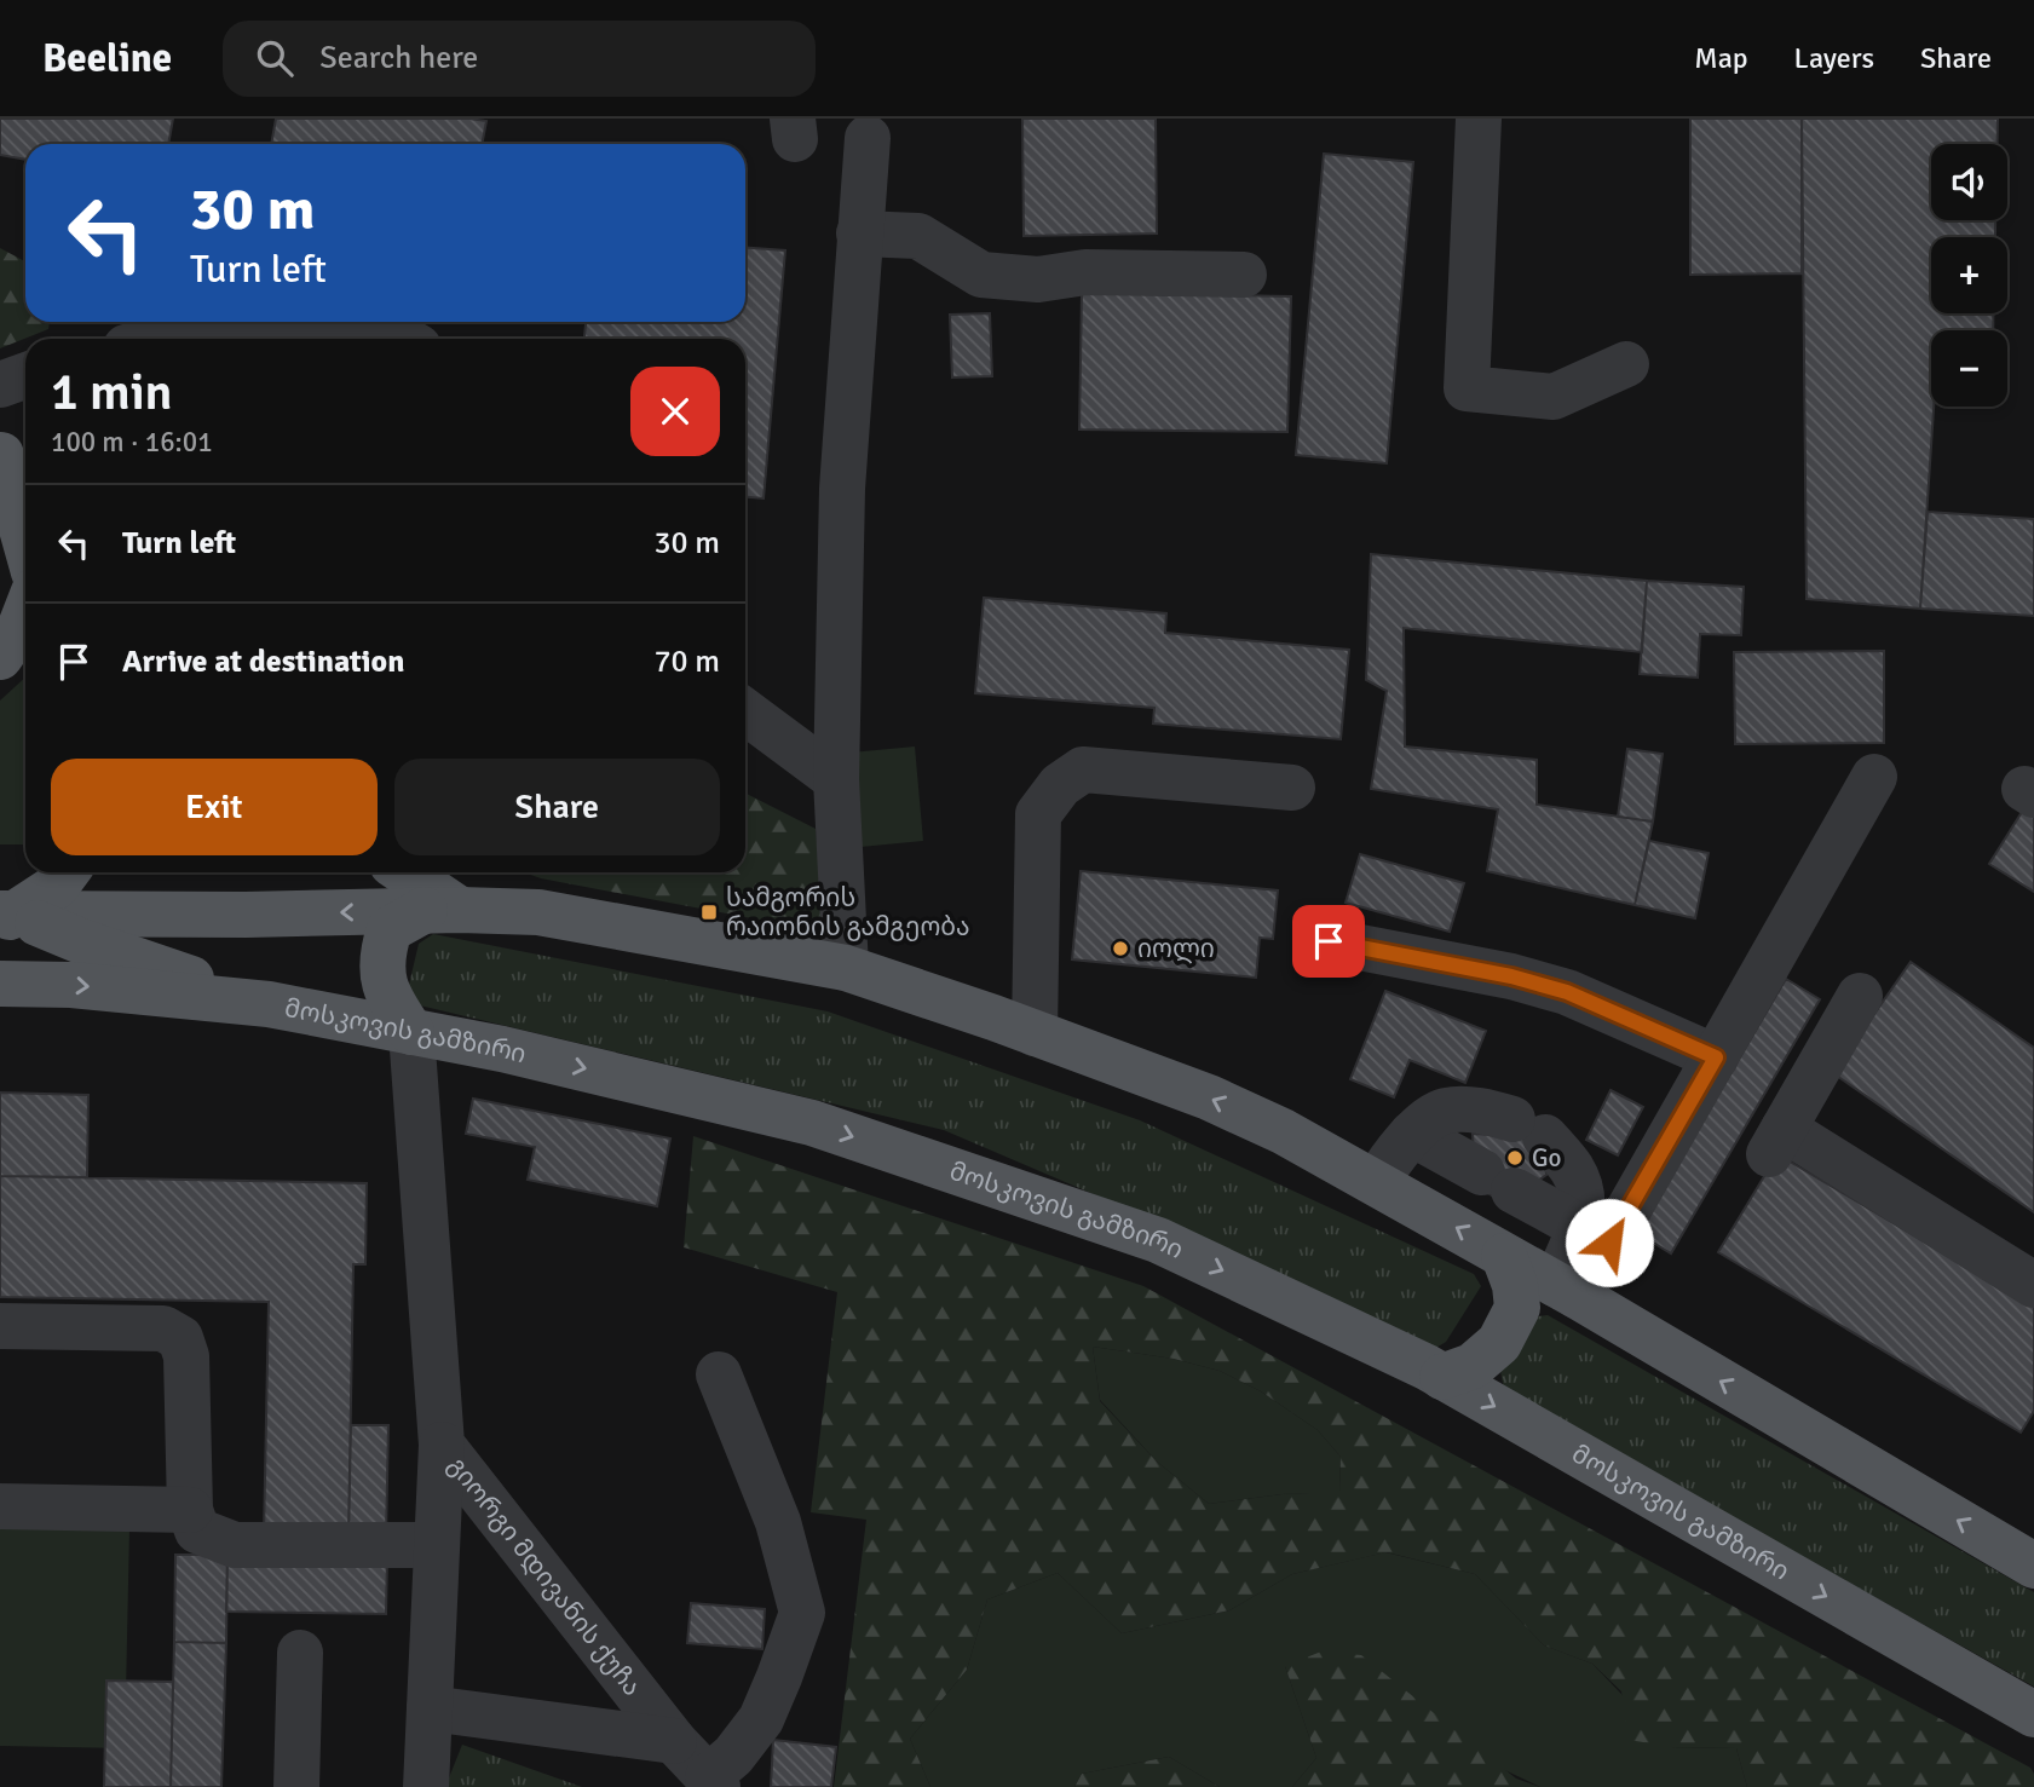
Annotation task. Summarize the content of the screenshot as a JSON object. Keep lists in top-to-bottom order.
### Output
{
  "streets": {
    "main road": ["მოსკოვის გამზირი"],
    "street": ["გიორგი მდივანის ქუჩა"]
  },
  "crossings": [
    ["მოსკოვის გამზირი", "გიორგი მდივანის ქუჩა"]
  ],
  "places": {
    "transit": ["სამგორის რაიონის გამგეობა"],
    "other": ["იოლი", "Go"]
  },
  "page": {
    "header": "Beeline",
    "search": "Search here",
    "nav": ["Map", "Layers", "Share"],
    "map_buttons": ["+", "−"],
    "turn": ["30 m", "Turn left"],
    "heading": ["1 min", "100 m · 16:01"],
    "list": [
      {
        "name": "Turn left",
        "value": "30 m"
      },
      {
        "name": "Arrive at destination",
        "value": "70 m"
      }
    ],
    "buttons": ["Exit", "Share"]
  }
}
